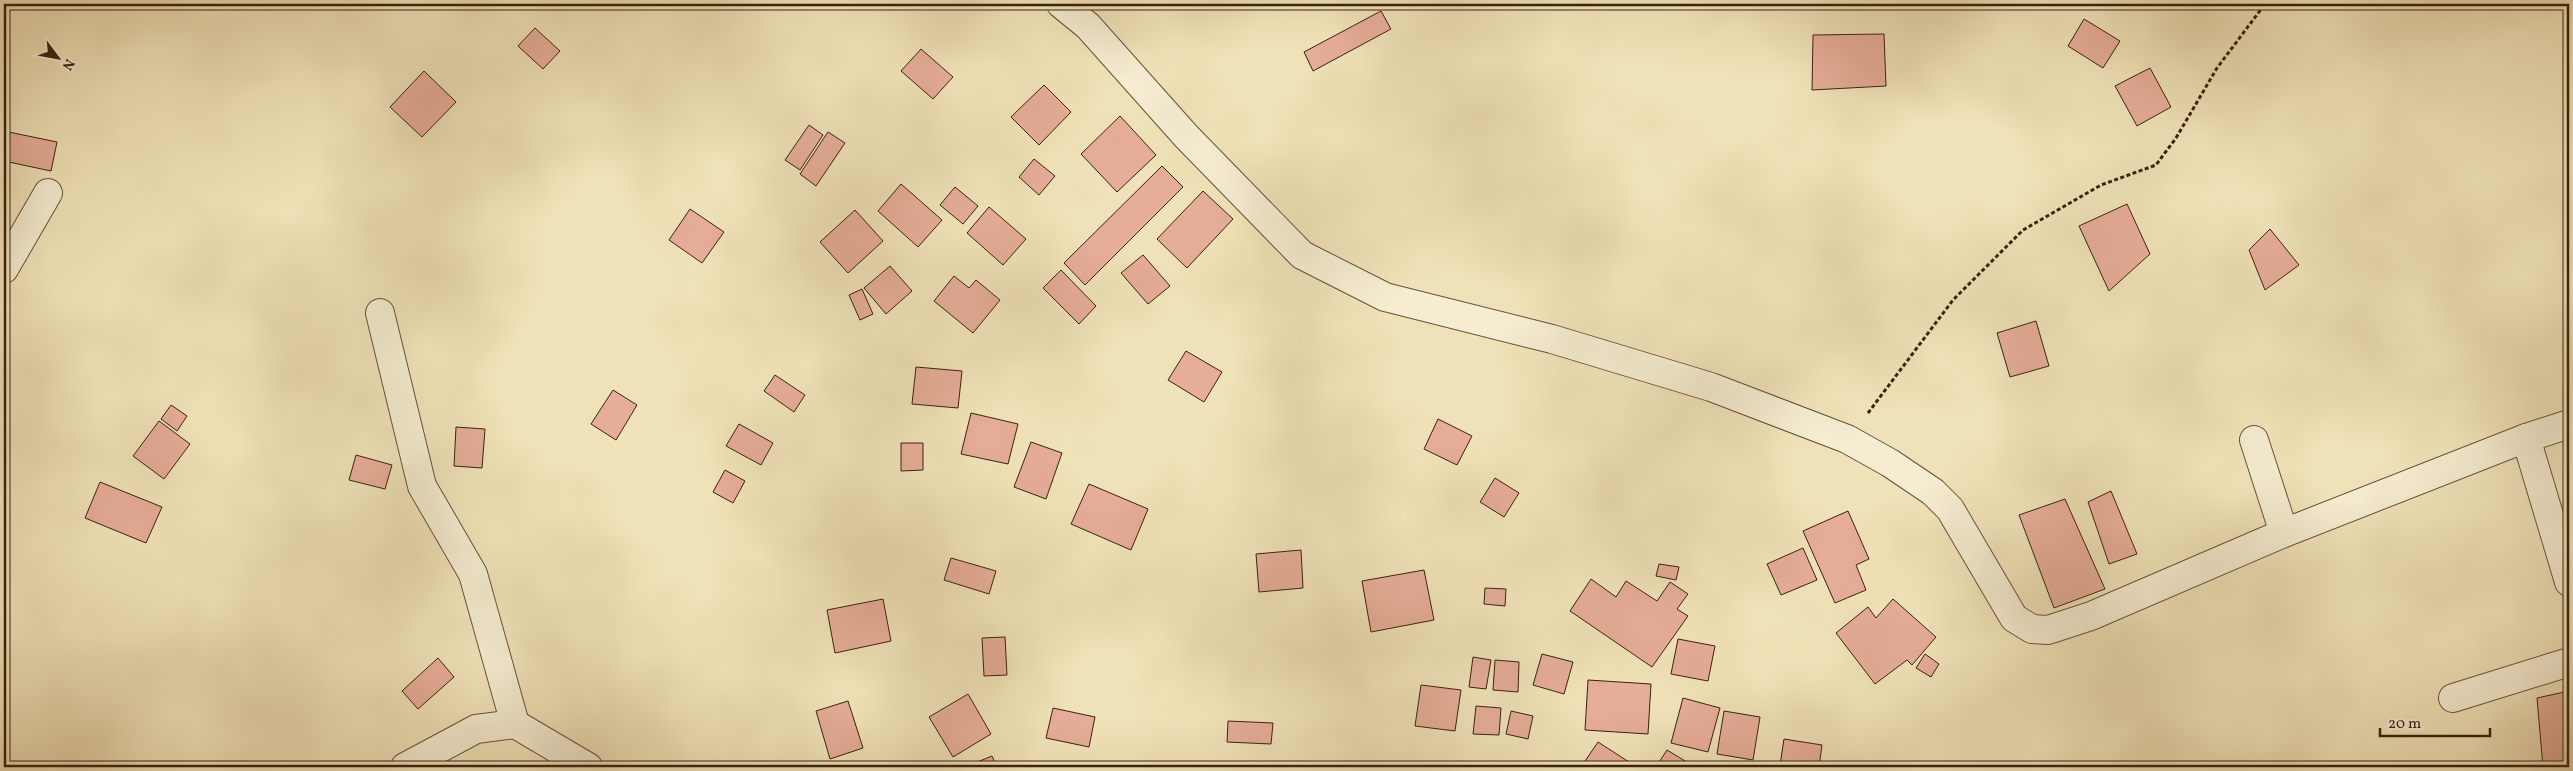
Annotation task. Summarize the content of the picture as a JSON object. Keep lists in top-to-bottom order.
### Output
{
  "scale_bar": "20 m",
  "north": "bottom right"
}
